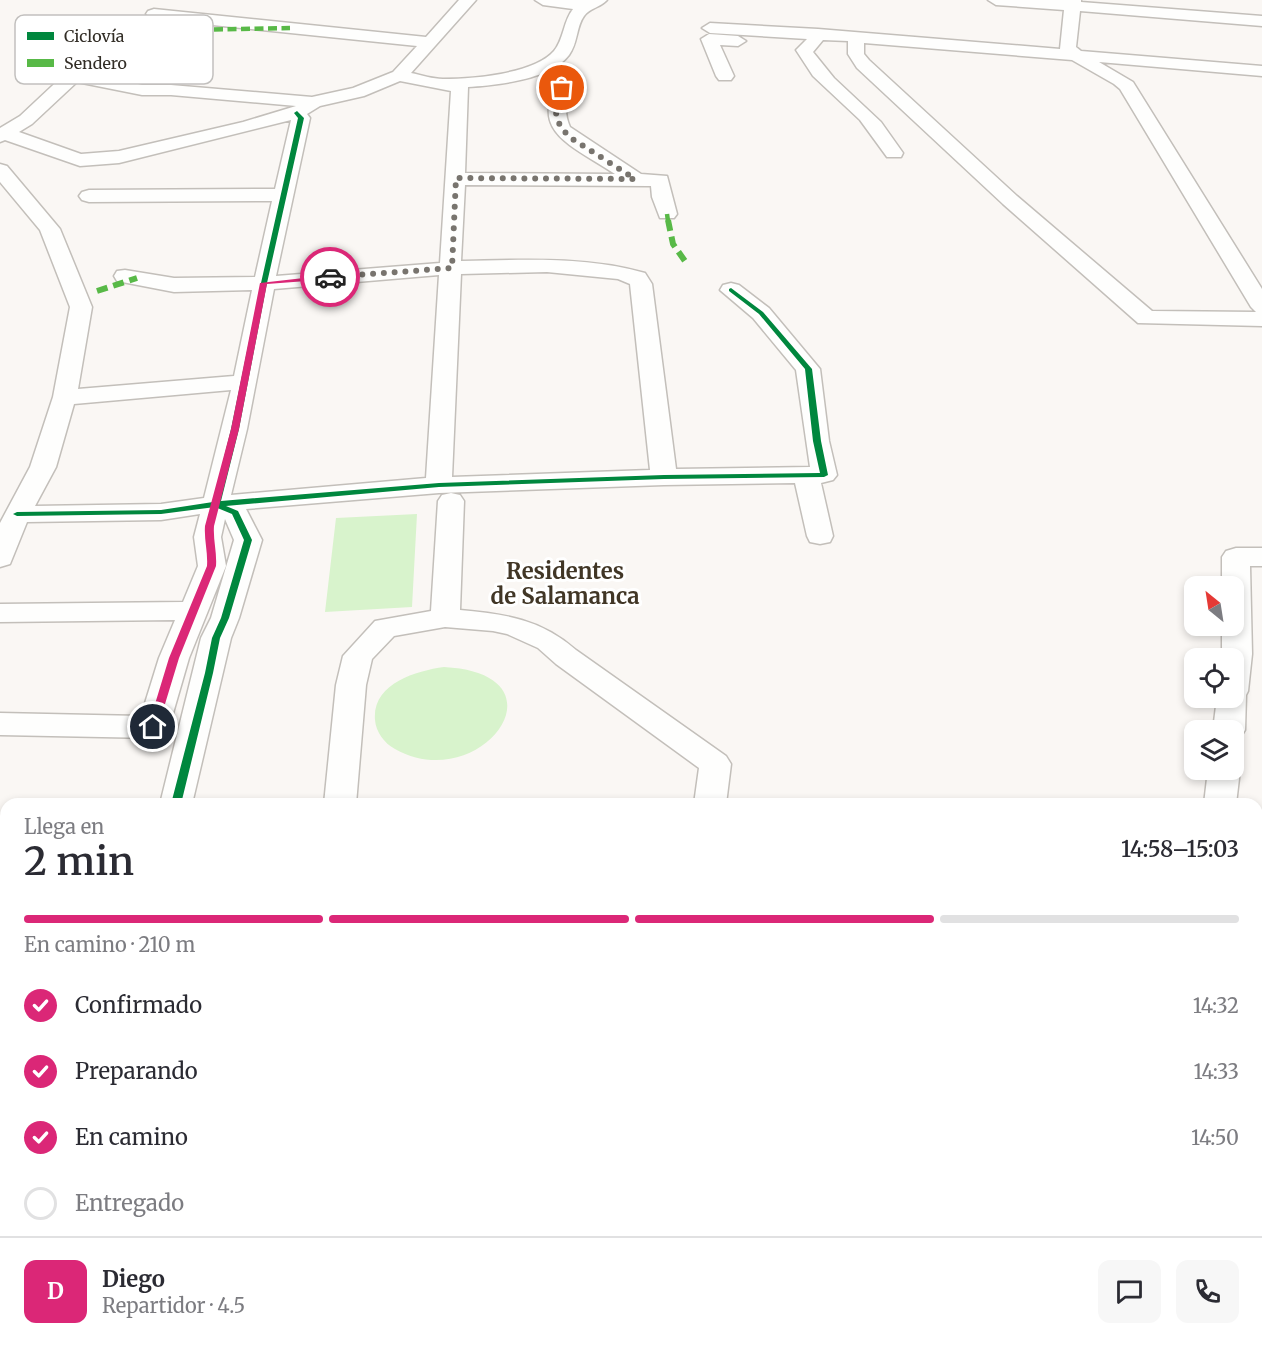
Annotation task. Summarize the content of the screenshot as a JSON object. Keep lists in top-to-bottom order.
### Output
{
  "districts": ["Residentes de Salamanca"],
  "legend": ["Ciclovía", "Sendero"],
  "north": "top left",
  "page": {
    "heading": ["2 min", "Llega en", "14:58–15:03"],
    "panel": ["Diego", "Repartidor · 4.5"],
    "bar": "En camino · 210 m",
    "list": [
      ["Confirmado", "14:32"],
      ["Preparando", "14:33"],
      ["En camino", "14:50"],
      "Entregado"
    ],
    "round": "D"
  }
}
